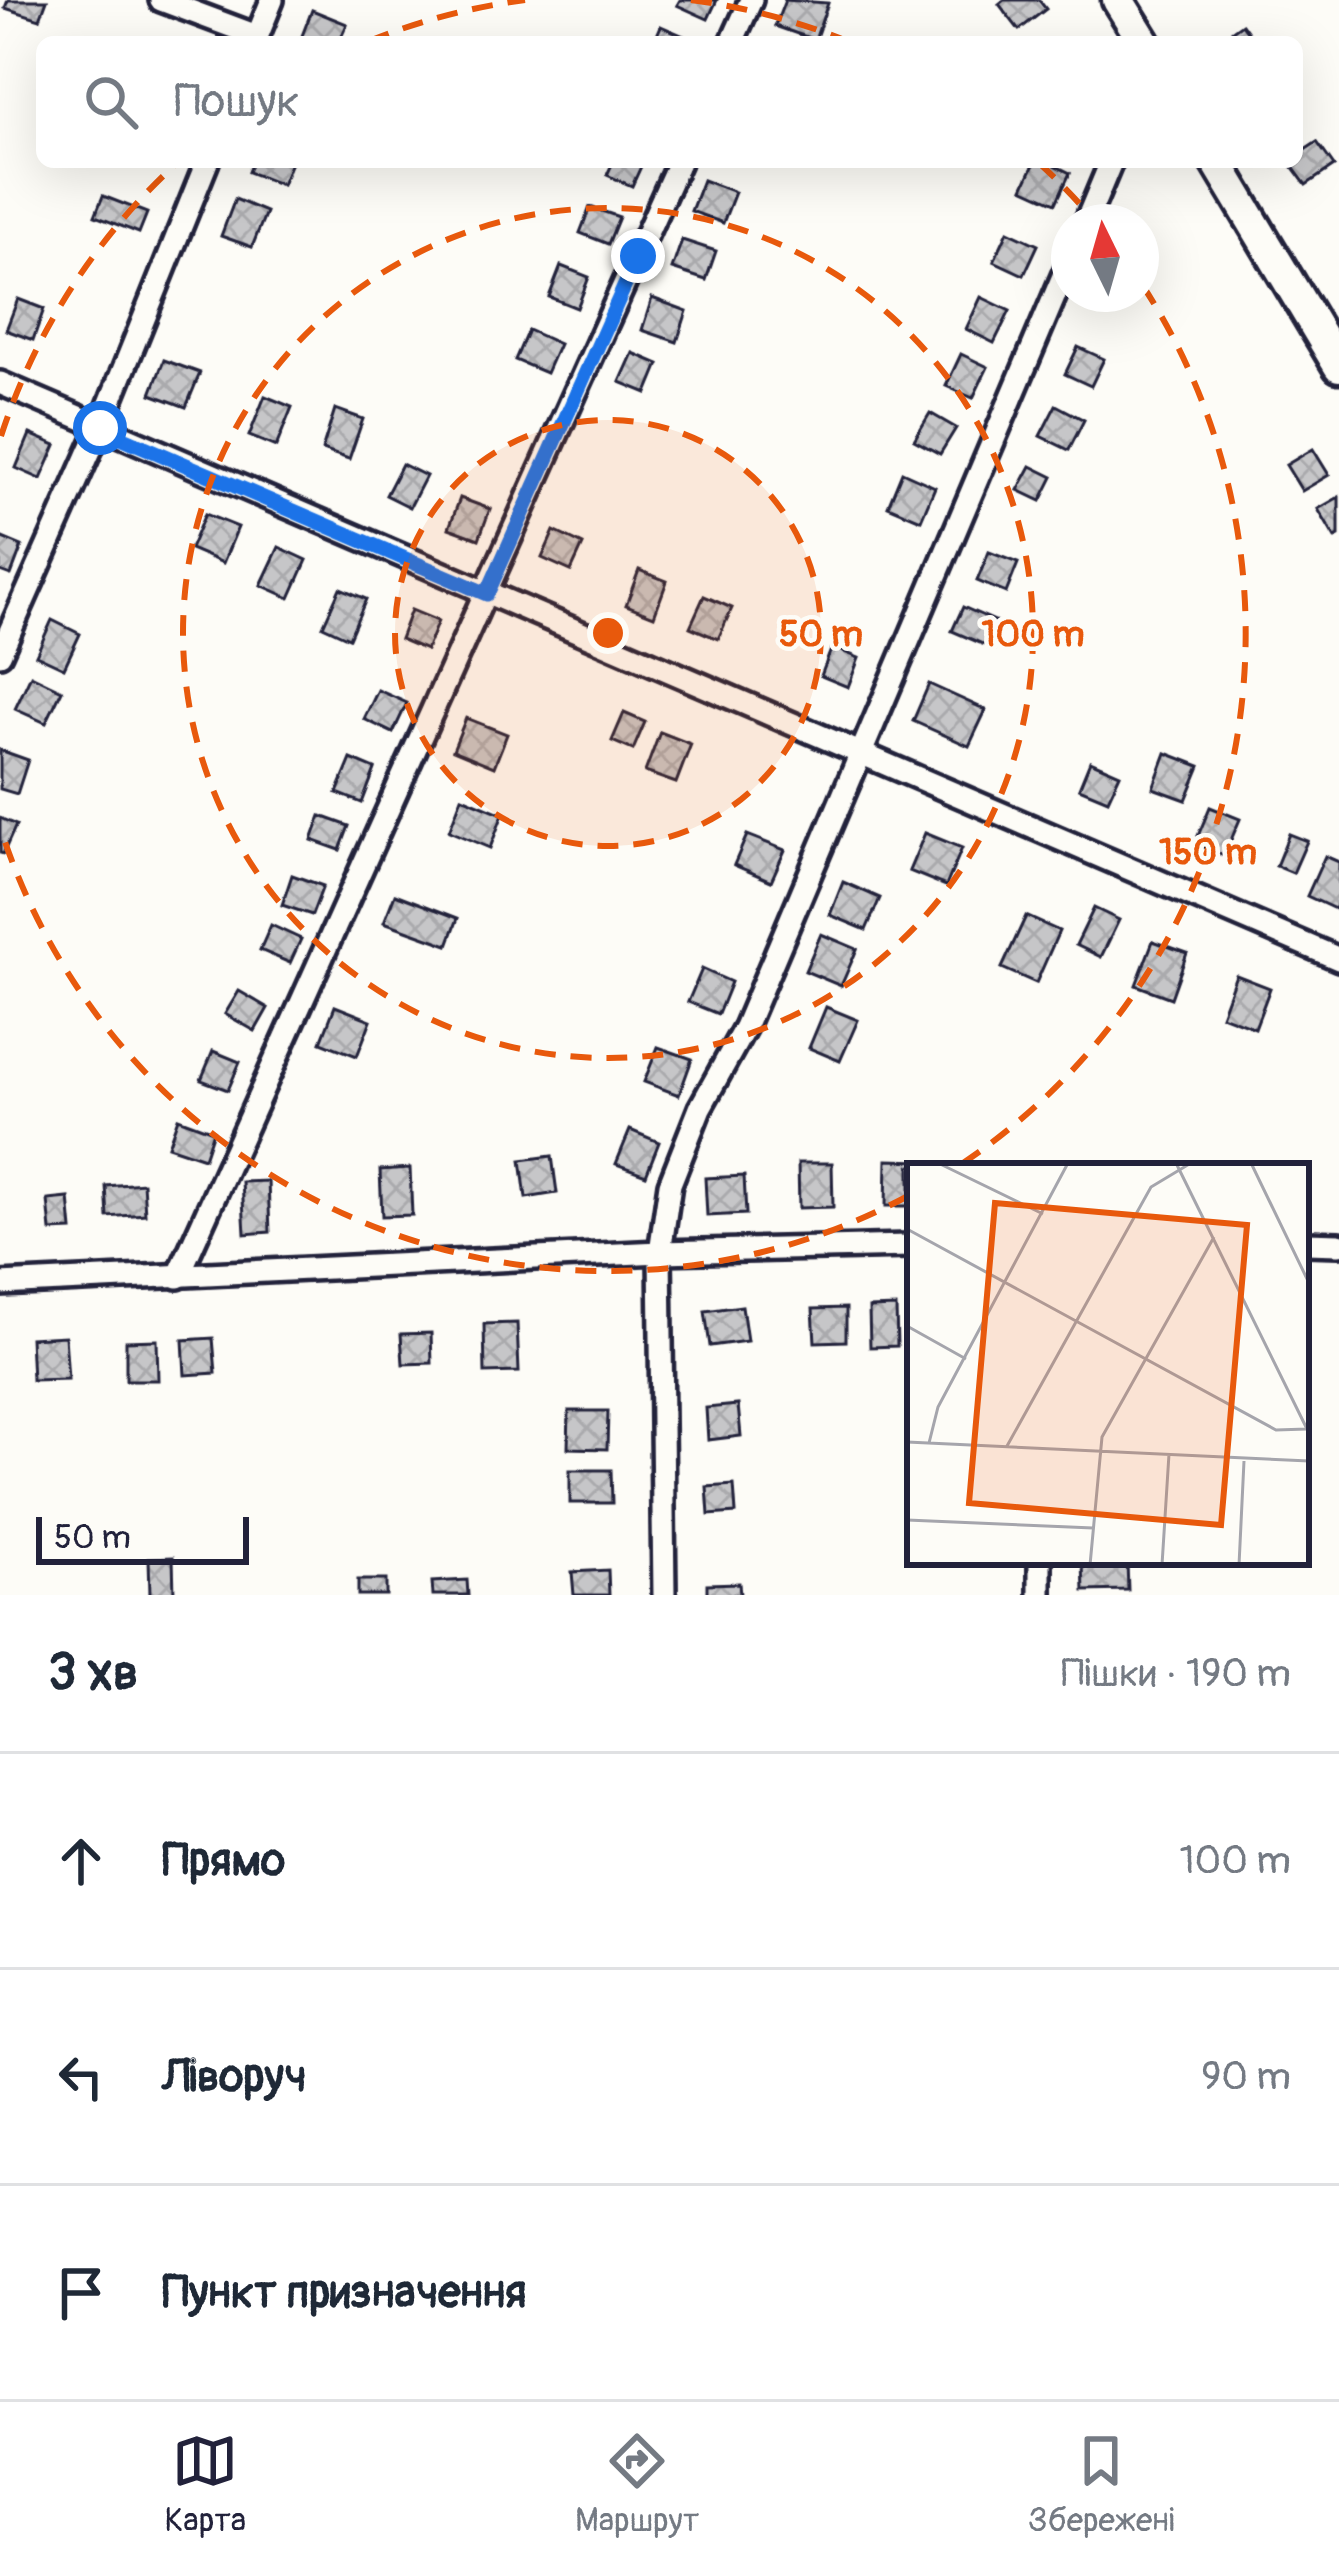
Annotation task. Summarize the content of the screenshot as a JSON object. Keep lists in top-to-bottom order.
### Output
{
  "scale_bar": "50 m",
  "north": "top",
  "page": {
    "search": "Пошук",
    "scale": "50 m",
    "heading": ["3 хв", "Пішки · 190 m"],
    "list": [
      ["Прямо", "100 m"],
      ["Ліворуч", "90 m"],
      "Пункт призначення"
    ],
    "nav": ["Карта", "Маршрут", "Збережені"]
  },
  "rings": ["50 m", "100 m", "150 m"]
}
